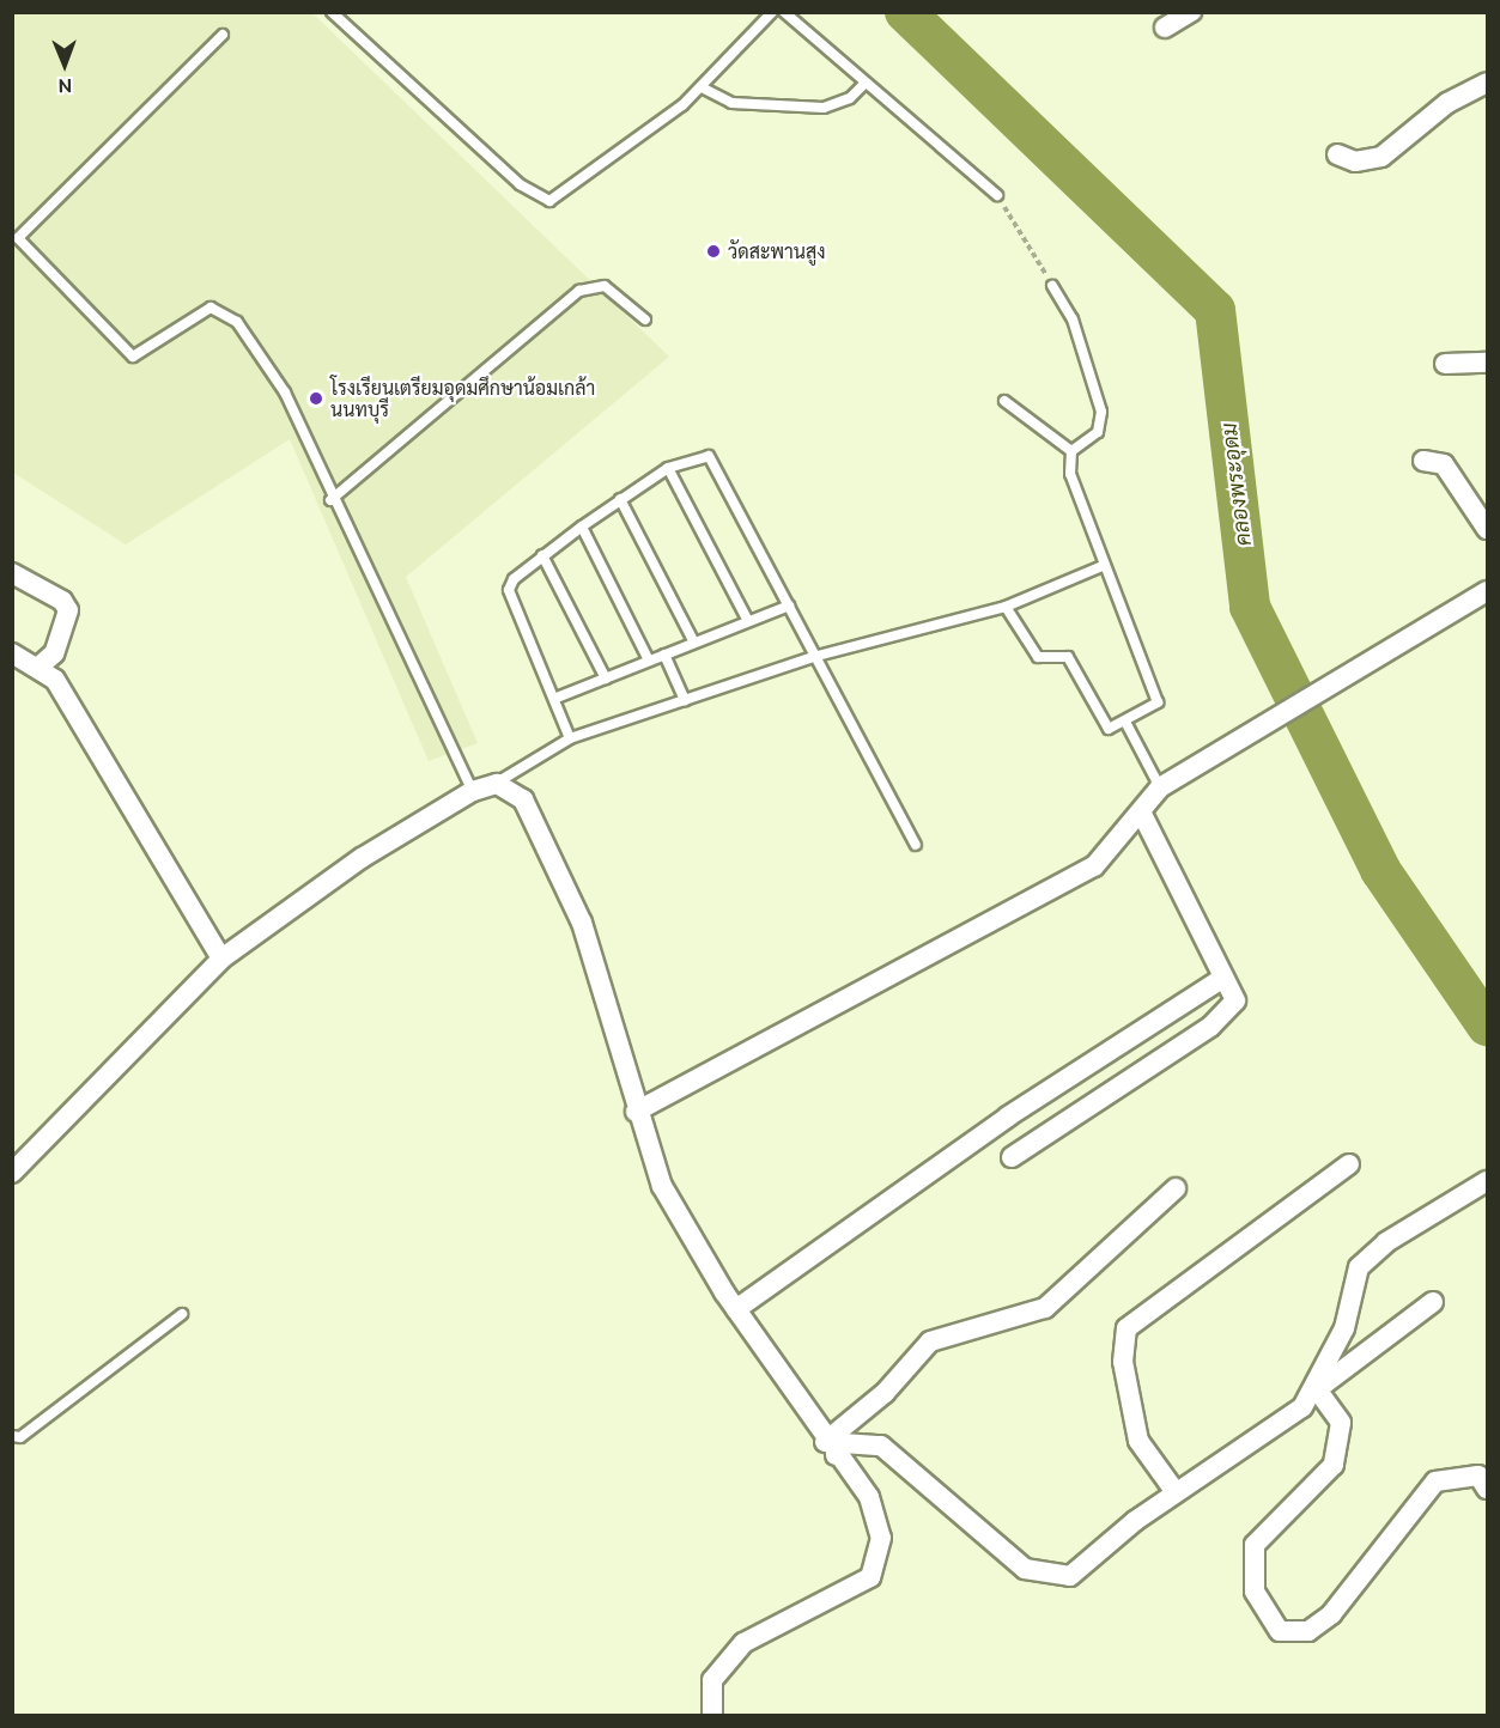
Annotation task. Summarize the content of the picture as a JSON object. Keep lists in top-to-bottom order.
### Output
{
  "water": ["คลองพระอุดม"],
  "places": ["วัดสะพานสูง", "โรงเรียนเตรียมอุดมศึกษาน้อมเกล้า นนทบุรี"],
  "north": "bottom"
}
